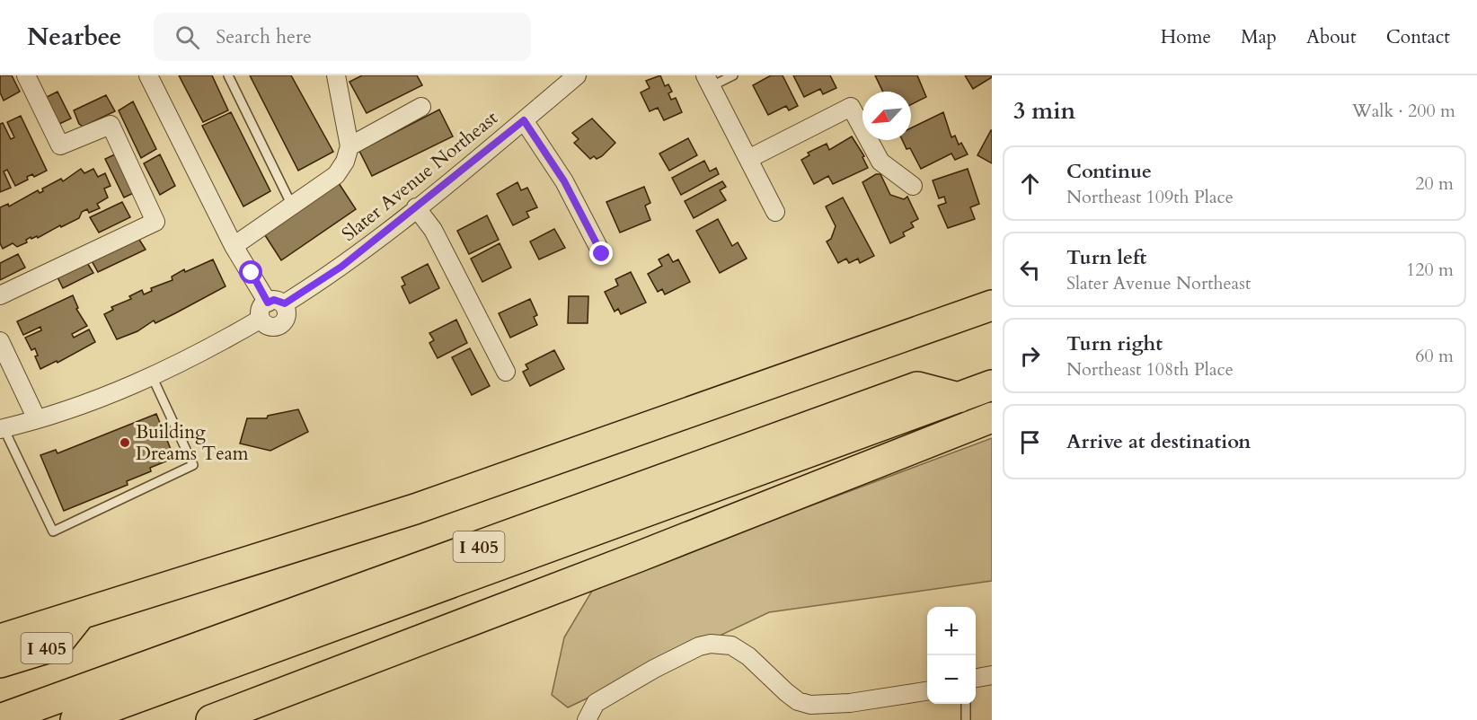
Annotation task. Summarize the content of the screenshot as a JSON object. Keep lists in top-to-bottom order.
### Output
{
  "streets": {
    "highway": ["I 405"],
    "street": ["Slater Avenue Northeast"]
  },
  "places": ["Building Dreams Team"],
  "north": "bottom left",
  "page": {
    "header": "Nearbee",
    "search": "Search here",
    "nav": [
      "Home",
      "Map",
      "About",
      "Contact"
    ],
    "heading": ["3 min", "Walk · 200 m"],
    "list": [
      ["Continue", "Northeast 109th Place", "20 m"],
      ["Turn left", "Slater Avenue Northeast", "120 m"],
      ["Turn right", "Northeast 108th Place", "60 m"],
      "Arrive at destination"
    ],
    "map_buttons": ["+", "−"]
  }
}
